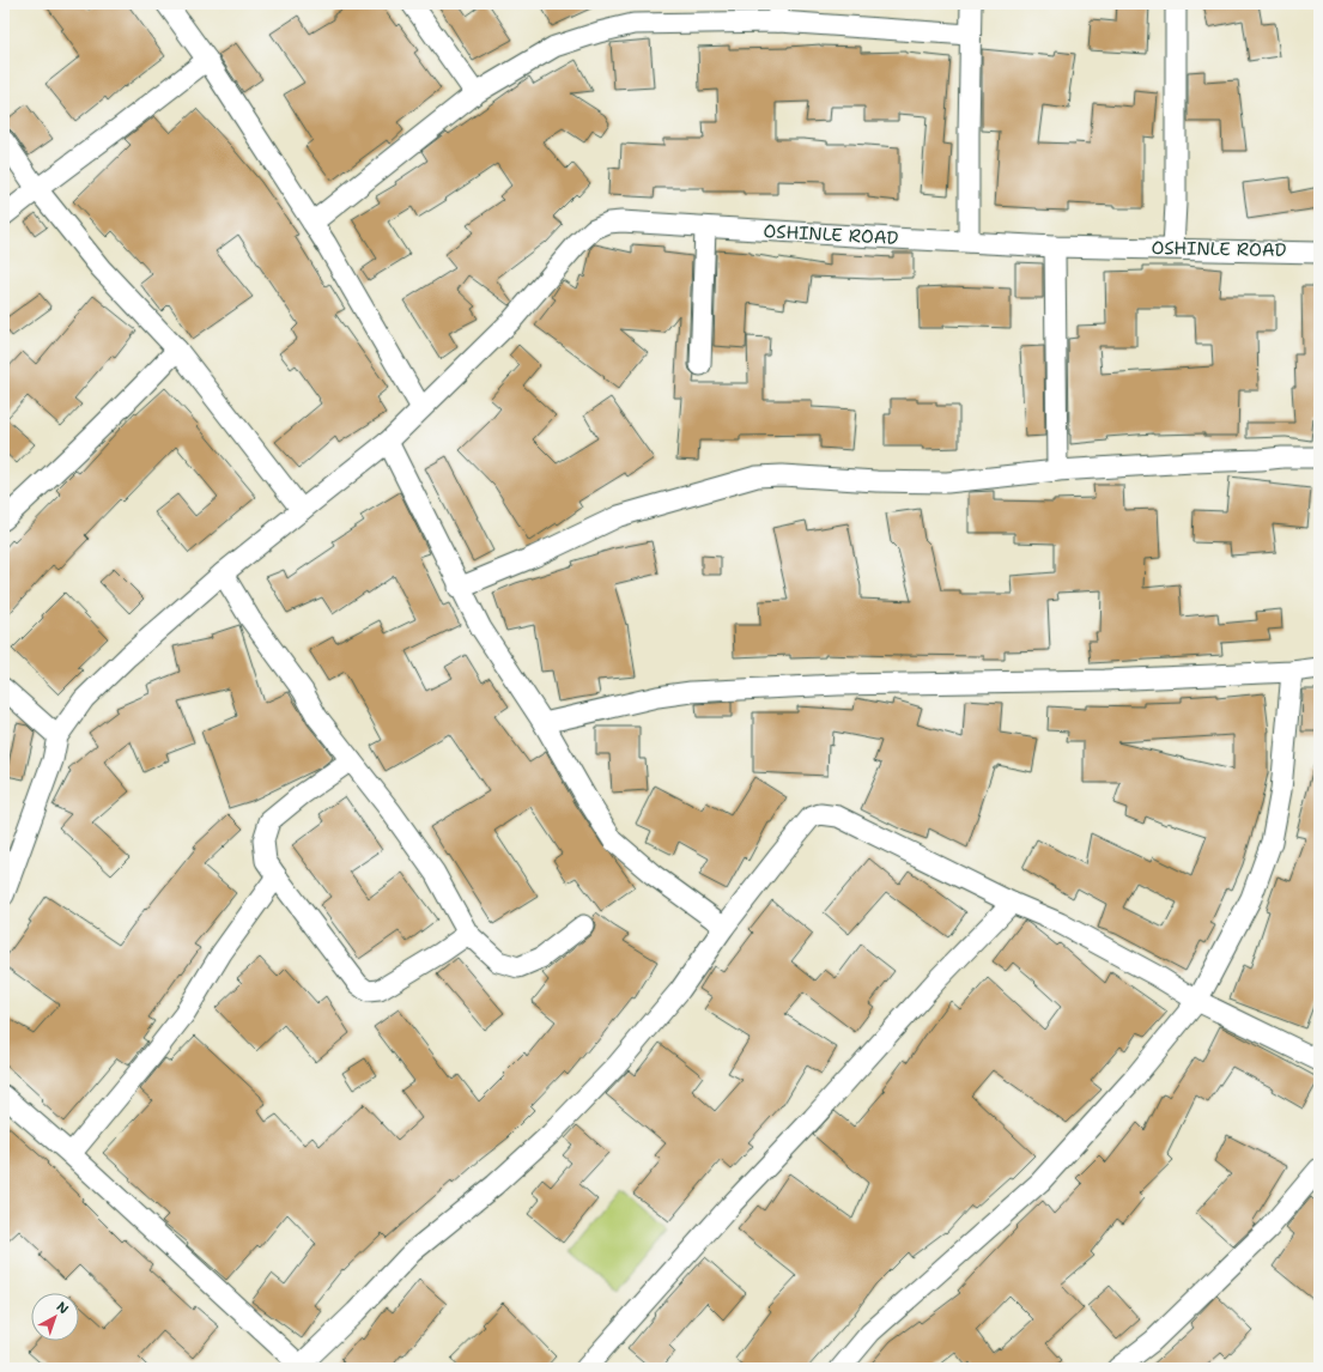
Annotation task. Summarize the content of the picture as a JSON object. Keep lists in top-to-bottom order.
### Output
{
  "streets": {
    "street": ["OSHINLE ROAD"]
  },
  "north": "top right"
}
